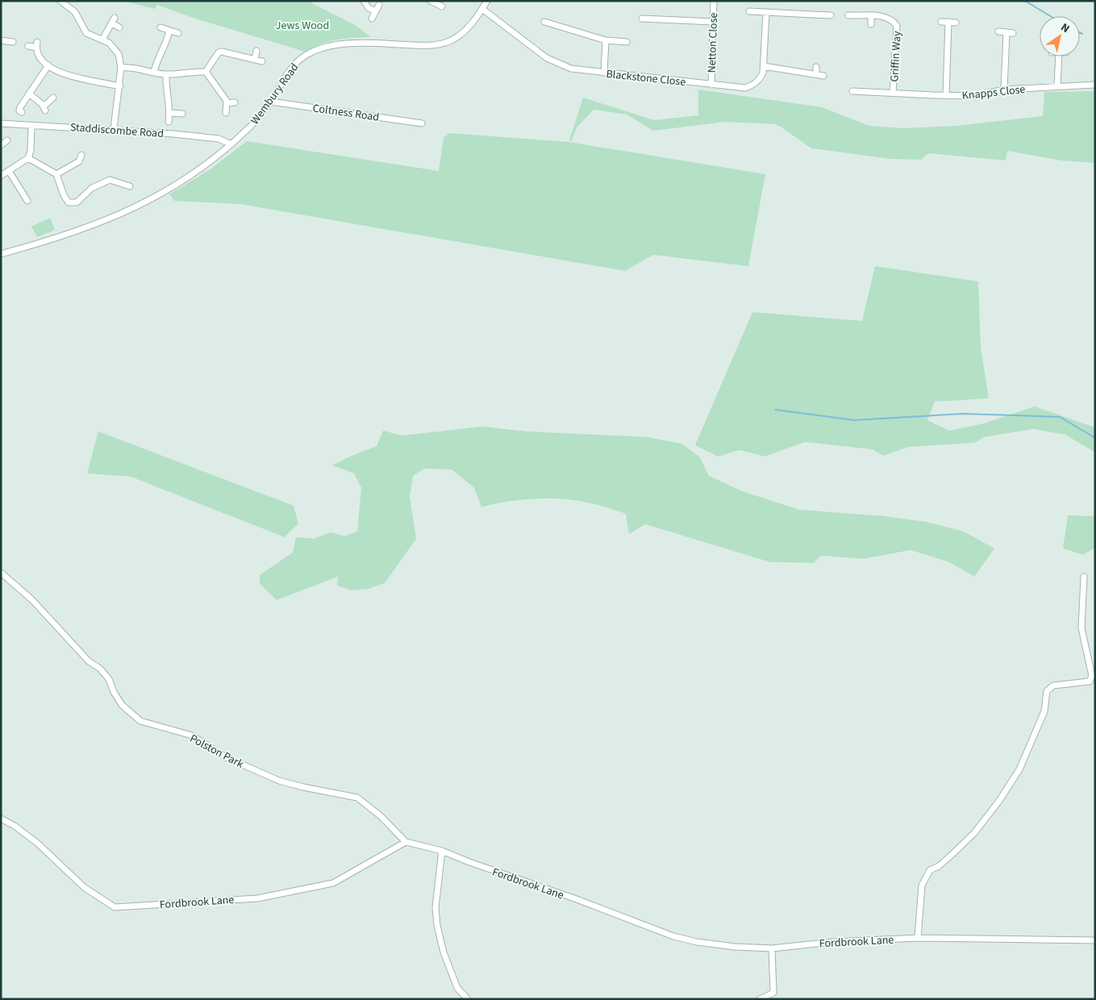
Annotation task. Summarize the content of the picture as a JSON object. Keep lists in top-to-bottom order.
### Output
{
  "streets": {
    "street": [
      "Netton Close",
      "Griffin Way",
      "Blackstone Close",
      "Knapps Close",
      "Wembury Road",
      "Coltness Road",
      "Staddiscombe Road",
      "Polston Park",
      "Fordbrook Lane"
    ]
  },
  "crossings": [
    ["Netton Close", "Blackstone Close"],
    ["Griffin Way", "Knapps Close"],
    ["Blackstone Close", "Wembury Road"],
    ["Wembury Road", "Coltness Road"],
    ["Wembury Road", "Staddiscombe Road"],
    ["Polston Park", "Fordbrook Lane"]
  ],
  "parks": ["Jews Wood"],
  "north": "top right"
}
